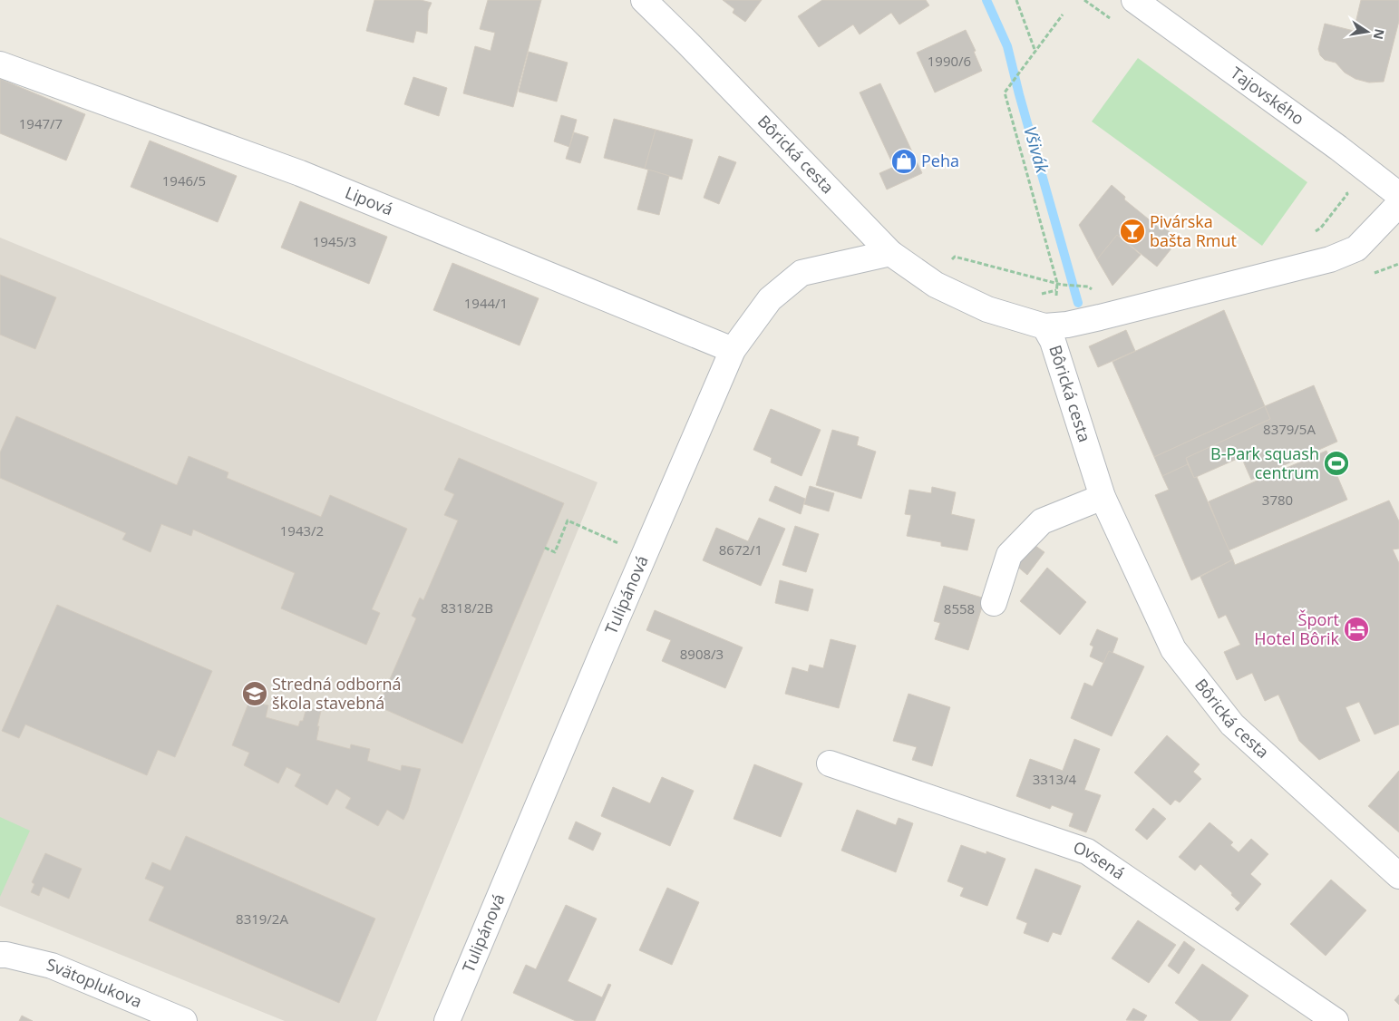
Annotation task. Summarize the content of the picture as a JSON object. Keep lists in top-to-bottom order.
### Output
{
  "streets": {
    "street": [
      "Tajovského",
      "Bôrická cesta",
      "Lipová",
      "Tulipánová",
      "Ovsená",
      "Svätoplukova"
    ]
  },
  "crossings": [
    ["Bôrická cesta", "Tulipánová"],
    ["Lipová", "Tulipánová"]
  ],
  "water": ["Všivák"],
  "places": {
    "shop": ["Peha"],
    "bar": ["Pivárska bašta Rmut"],
    "sports": ["B-Park squash centrum"],
    "hotel": ["Šport Hotel Bôrik"],
    "school or university": ["Stredná odborná škola stavebná"]
  },
  "house_numbers": [
    "1990/6",
    "1947/7",
    "1946/5",
    "1945/3",
    "1944/1",
    "8379/5A",
    "3780",
    "1943/2",
    "8672/1",
    "8318/2B",
    "8558",
    "8908/3",
    "3313/4",
    "8319/2A"
  ],
  "north": "right"
}
